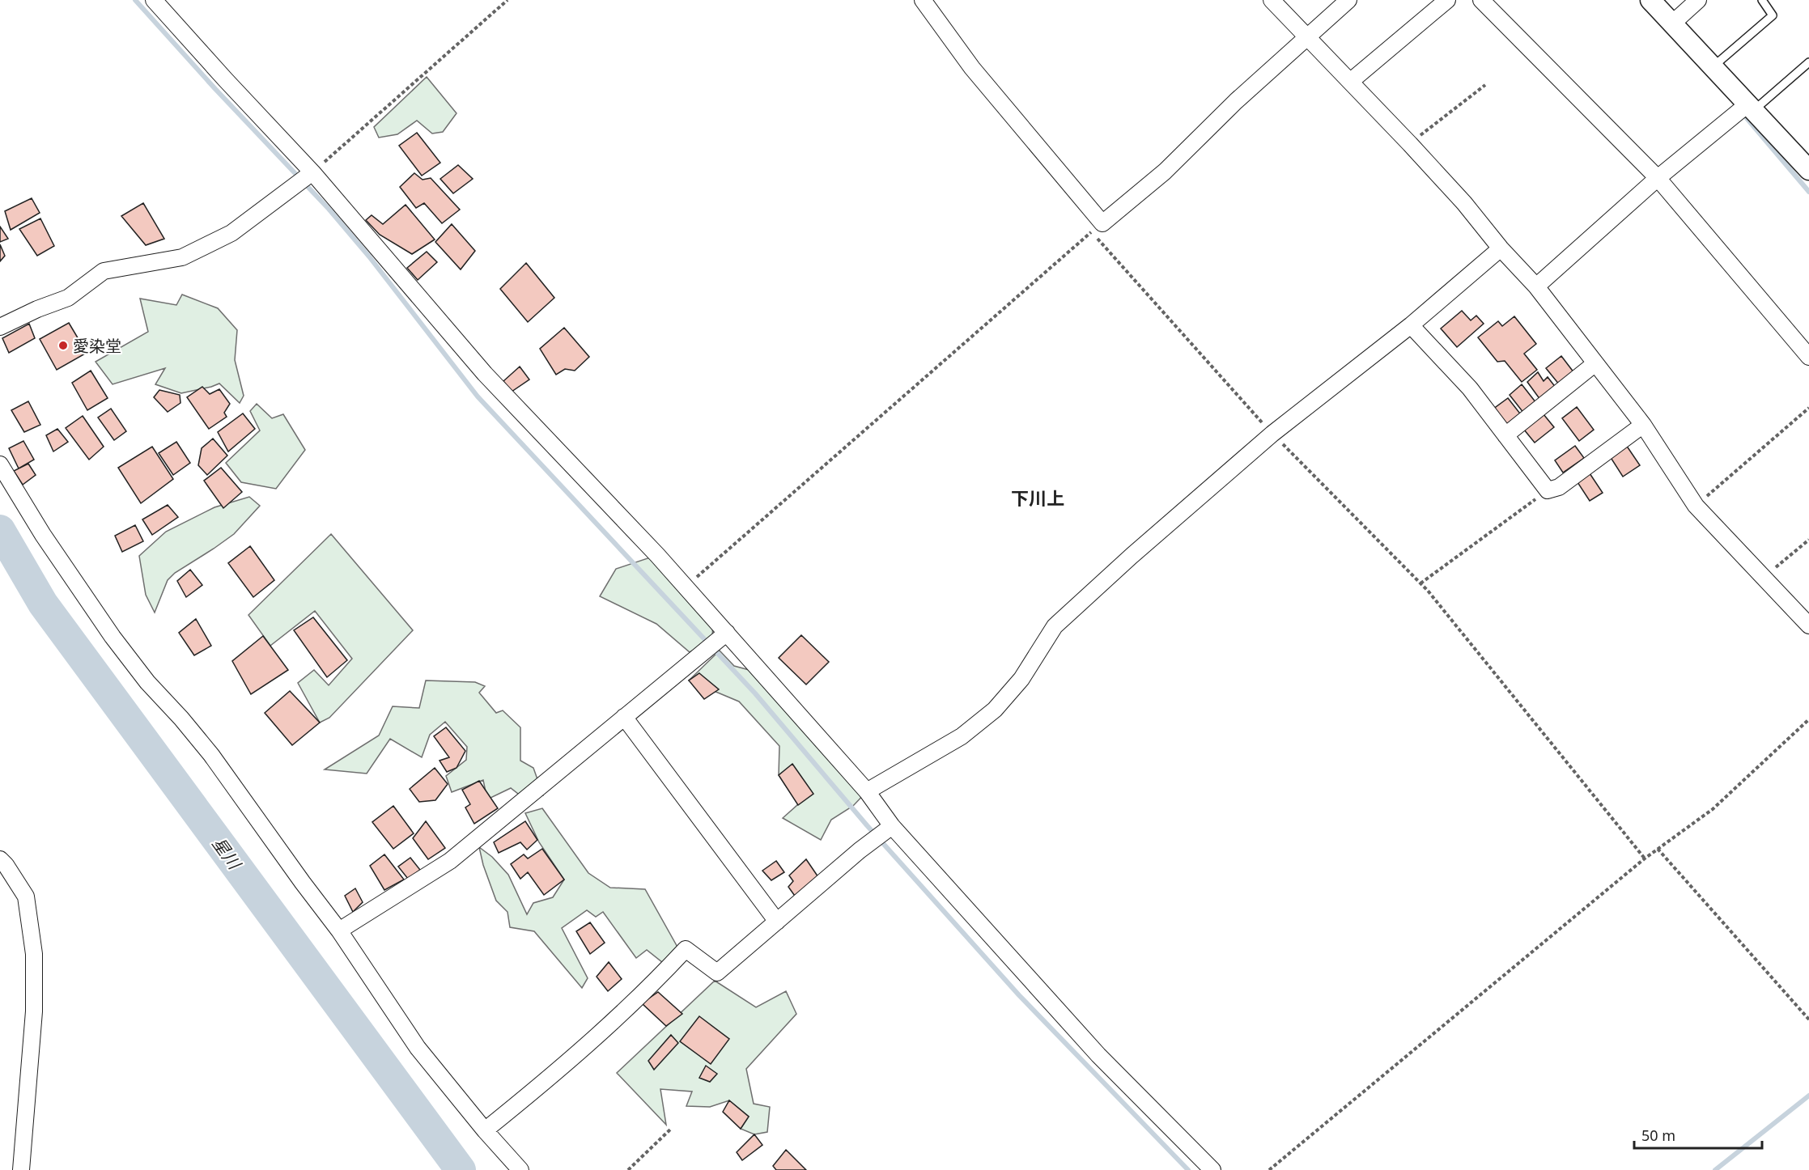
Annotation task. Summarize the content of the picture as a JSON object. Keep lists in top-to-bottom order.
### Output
{
  "districts": ["下川上"],
  "water": ["星川"],
  "places": ["愛染堂"],
  "scale_bar": "50 m"
}
